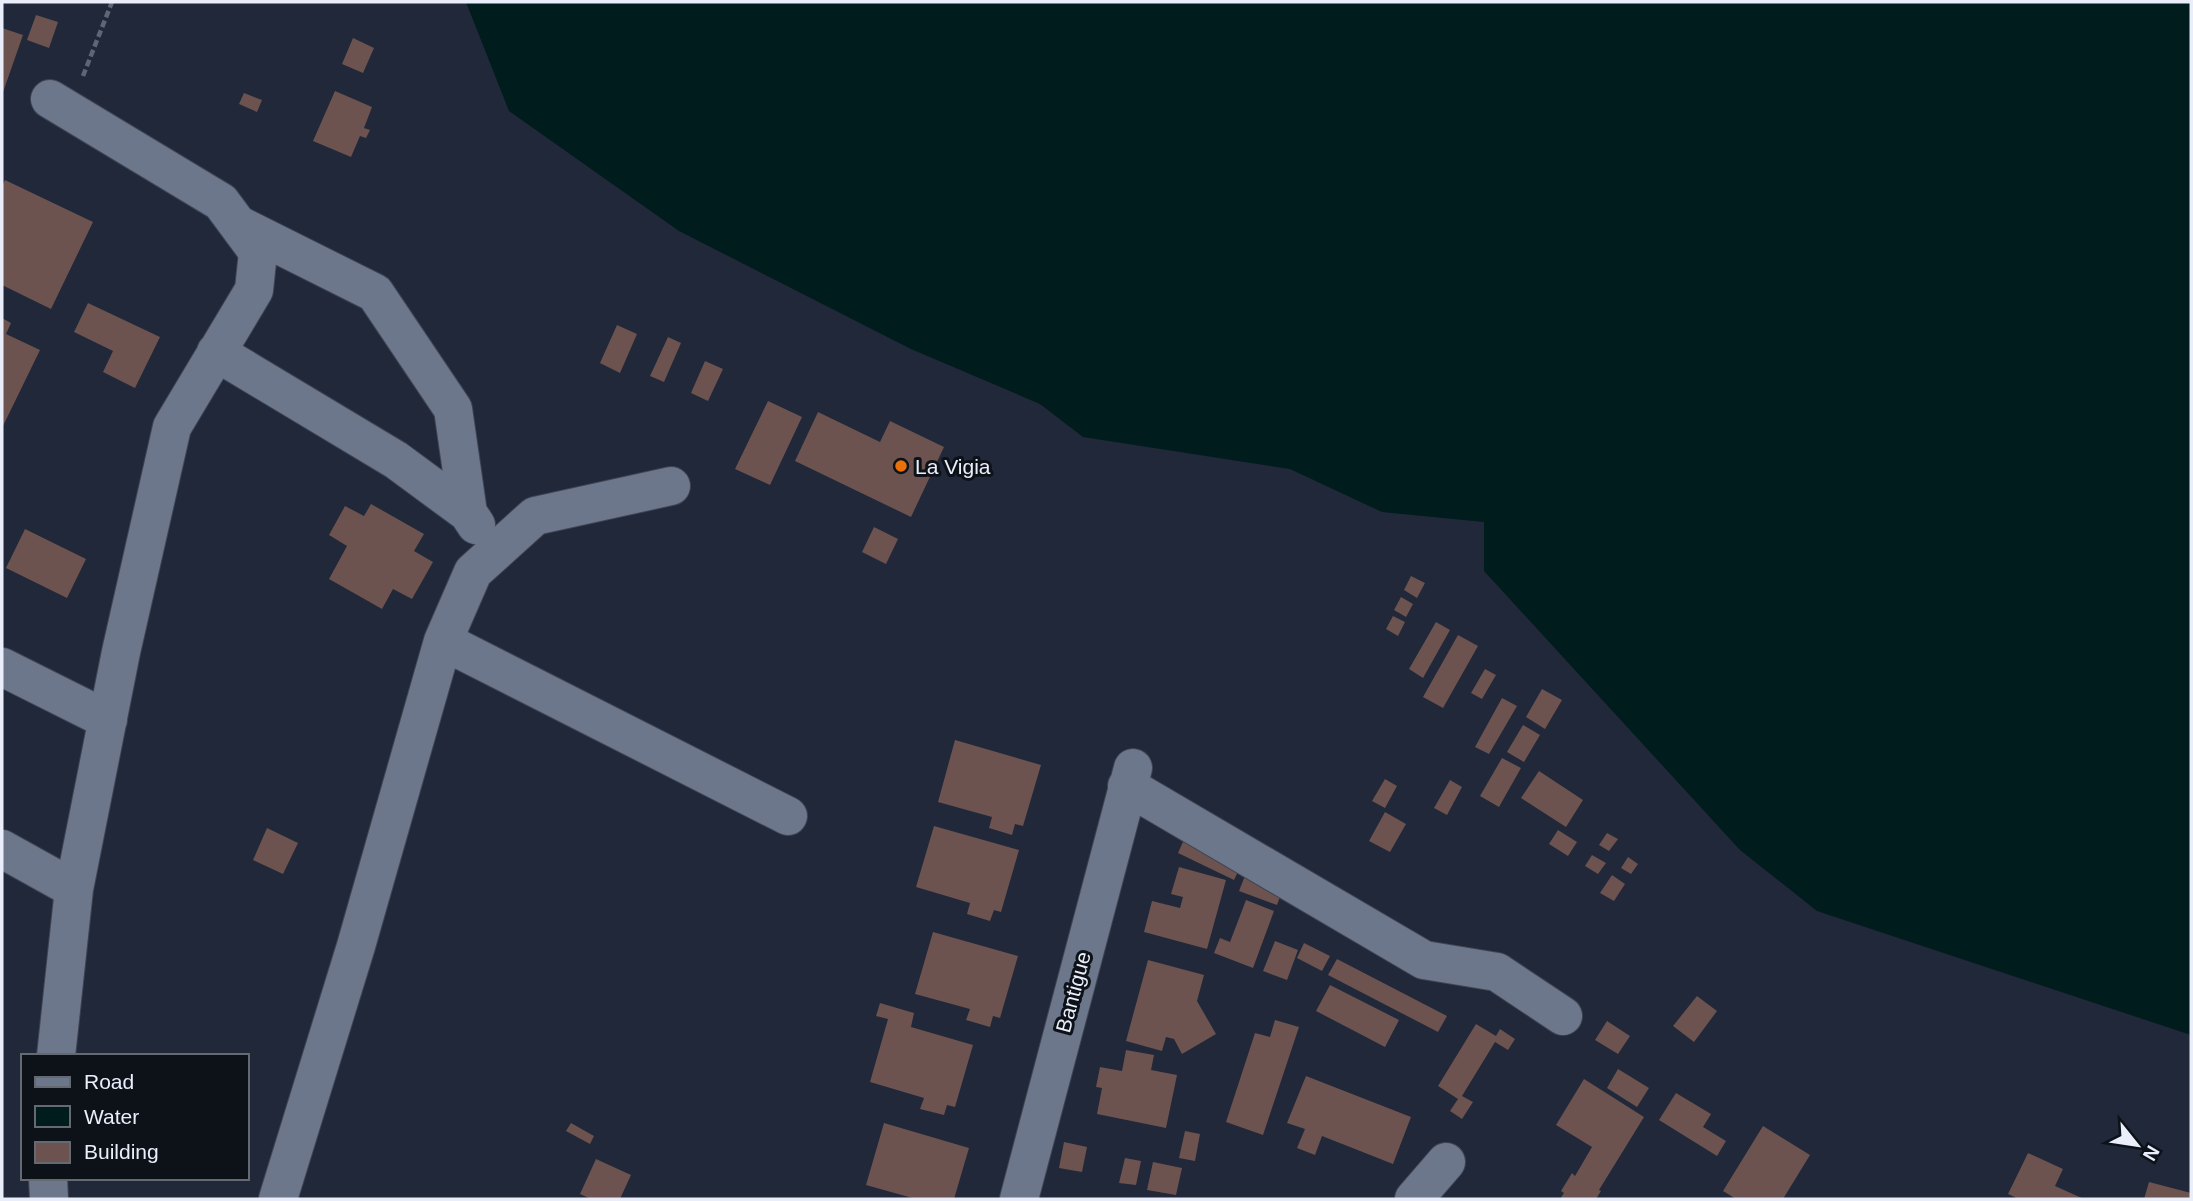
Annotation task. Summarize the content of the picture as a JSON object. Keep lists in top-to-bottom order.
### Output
{
  "streets": {
    "street": ["Bantigue"]
  },
  "places": ["La Vigia"],
  "legend": ["Road", "Water", "Building"],
  "north": "bottom right"
}
